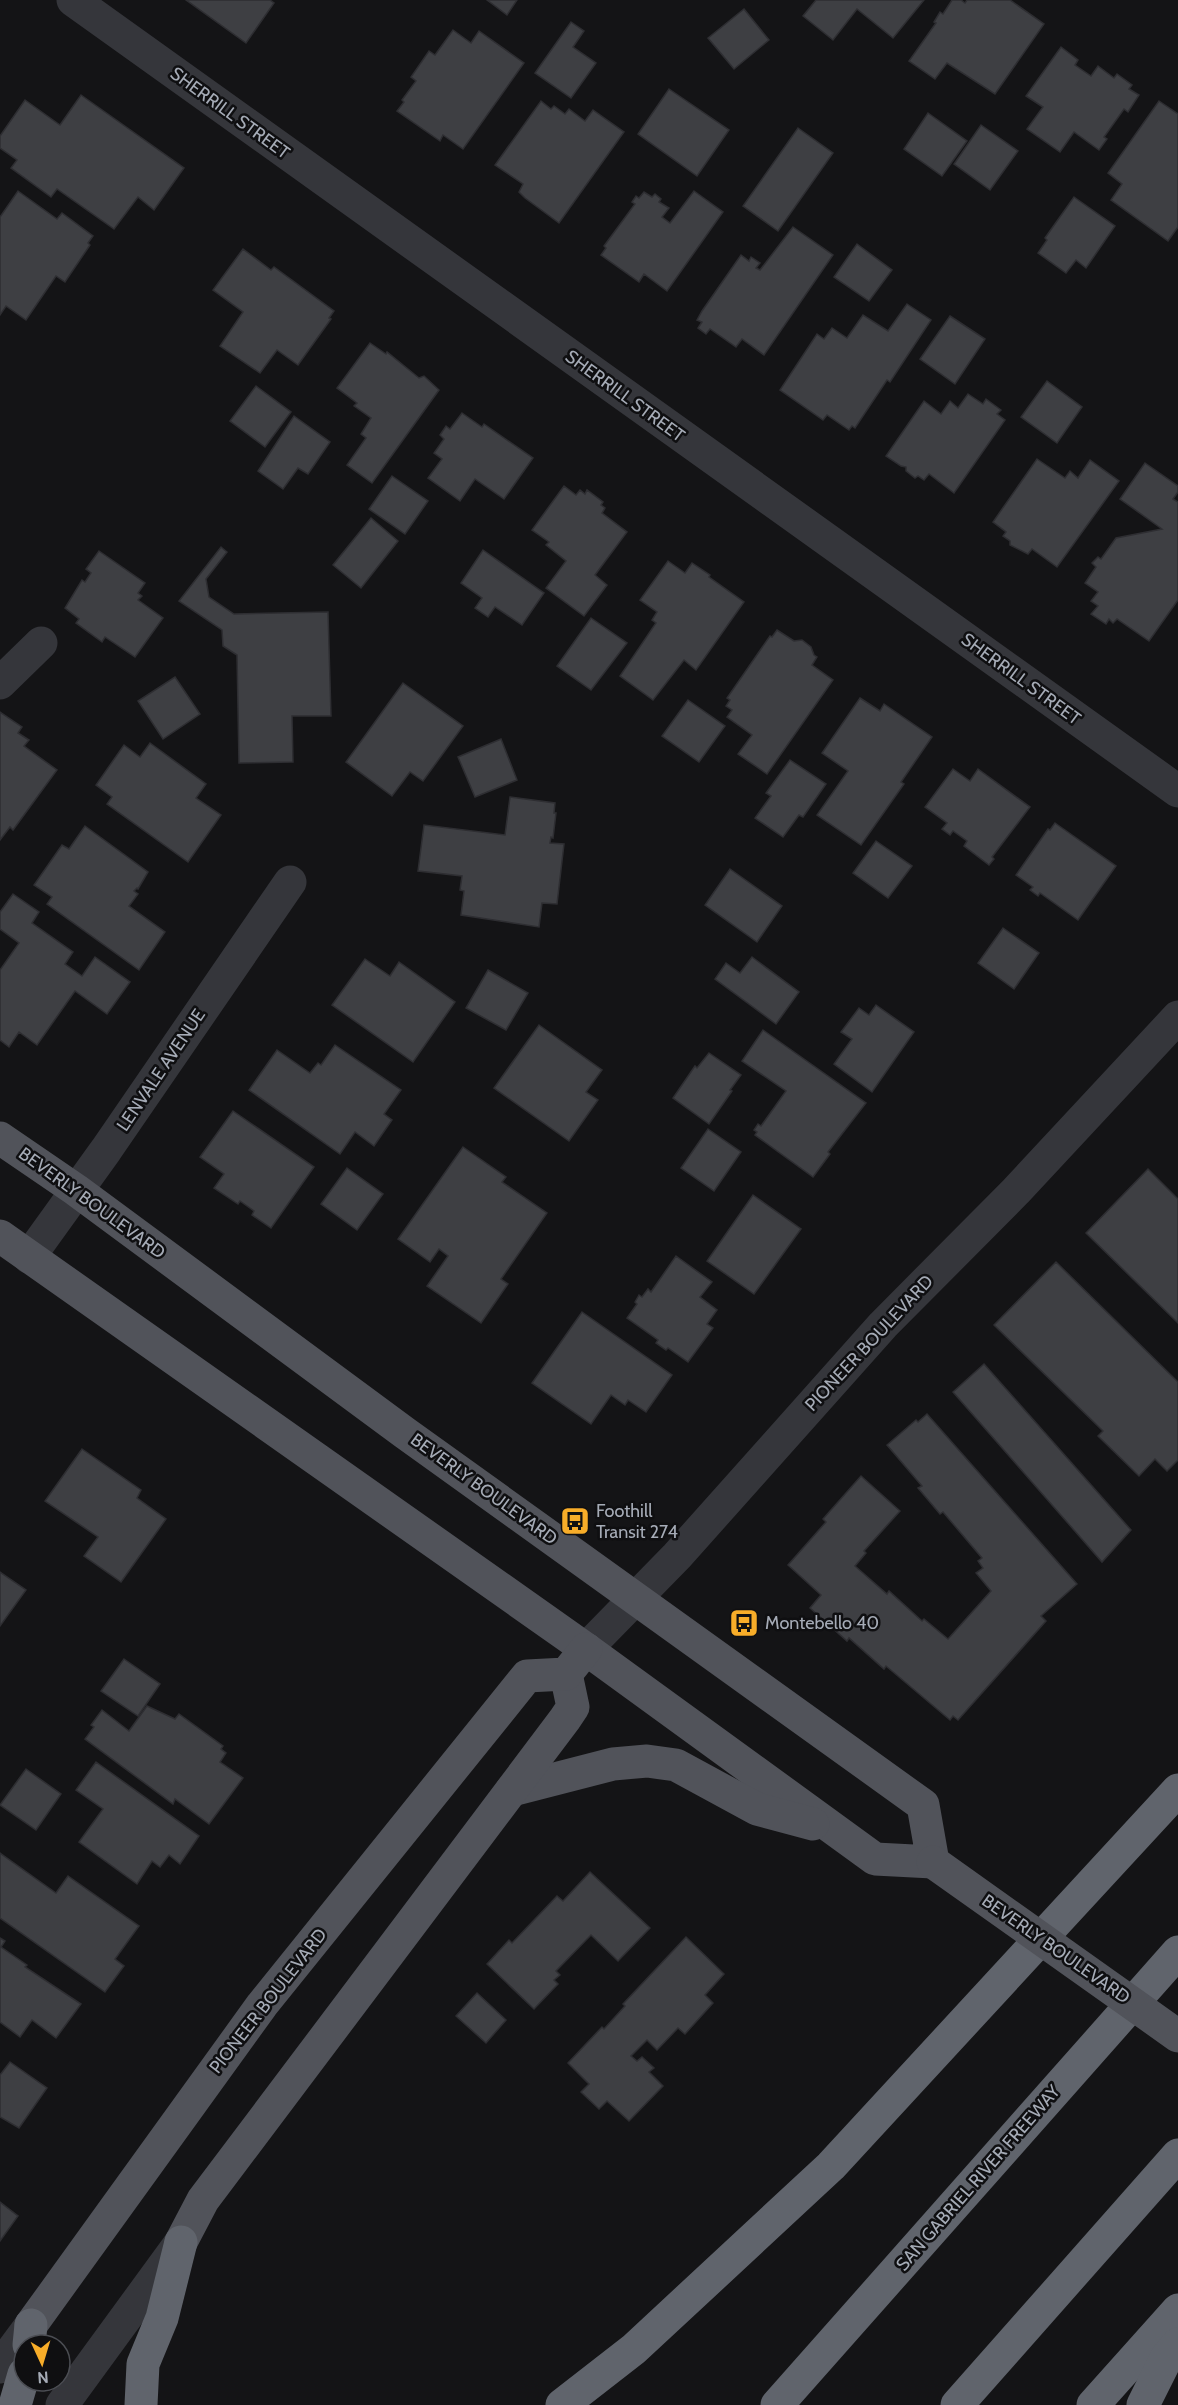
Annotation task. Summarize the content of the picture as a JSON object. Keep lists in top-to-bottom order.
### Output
{
  "streets": {
    "highway": ["SAN GABRIEL RIVER FREEWAY"],
    "main road": ["BEVERLY BOULEVARD", "PIONEER BOULEVARD"],
    "street": ["SHERRILL STREET", "LENVALE AVENUE"]
  },
  "crossings": [
    ["LENVALE AVENUE", "BEVERLY BOULEVARD"],
    ["BEVERLY BOULEVARD", "PIONEER BOULEVARD"]
  ],
  "places": {
    "bus stop": ["Foothill Transit 274", "Montebello 40"]
  },
  "north": "bottom"
}
